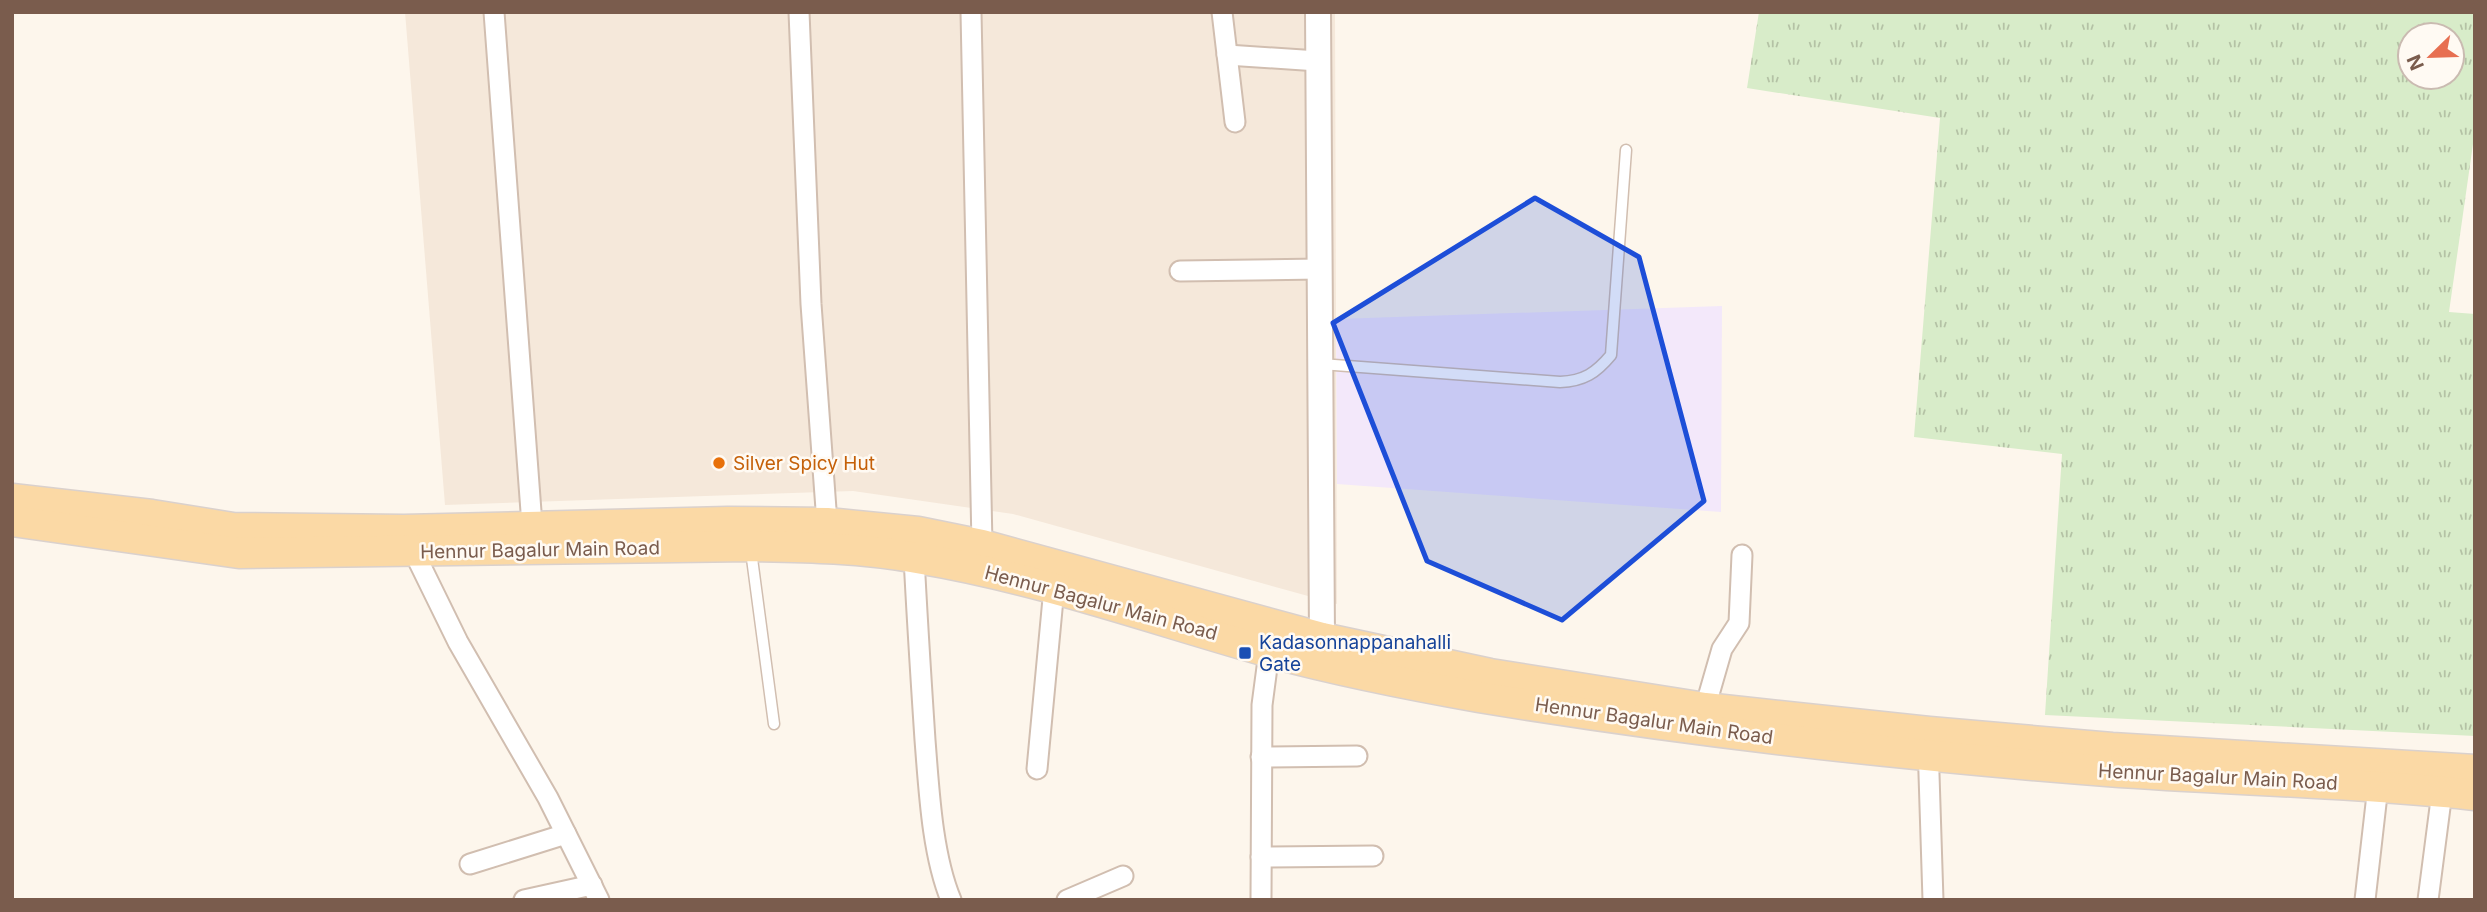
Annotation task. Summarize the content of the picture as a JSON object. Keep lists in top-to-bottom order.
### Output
{
  "streets": {
    "main road": ["Hennur Bagalur Main Road"]
  },
  "places": {
    "other": ["Silver Spicy Hut"],
    "transit": ["Kadasonnappanahalli Gate"]
  },
  "north": "bottom left"
}
